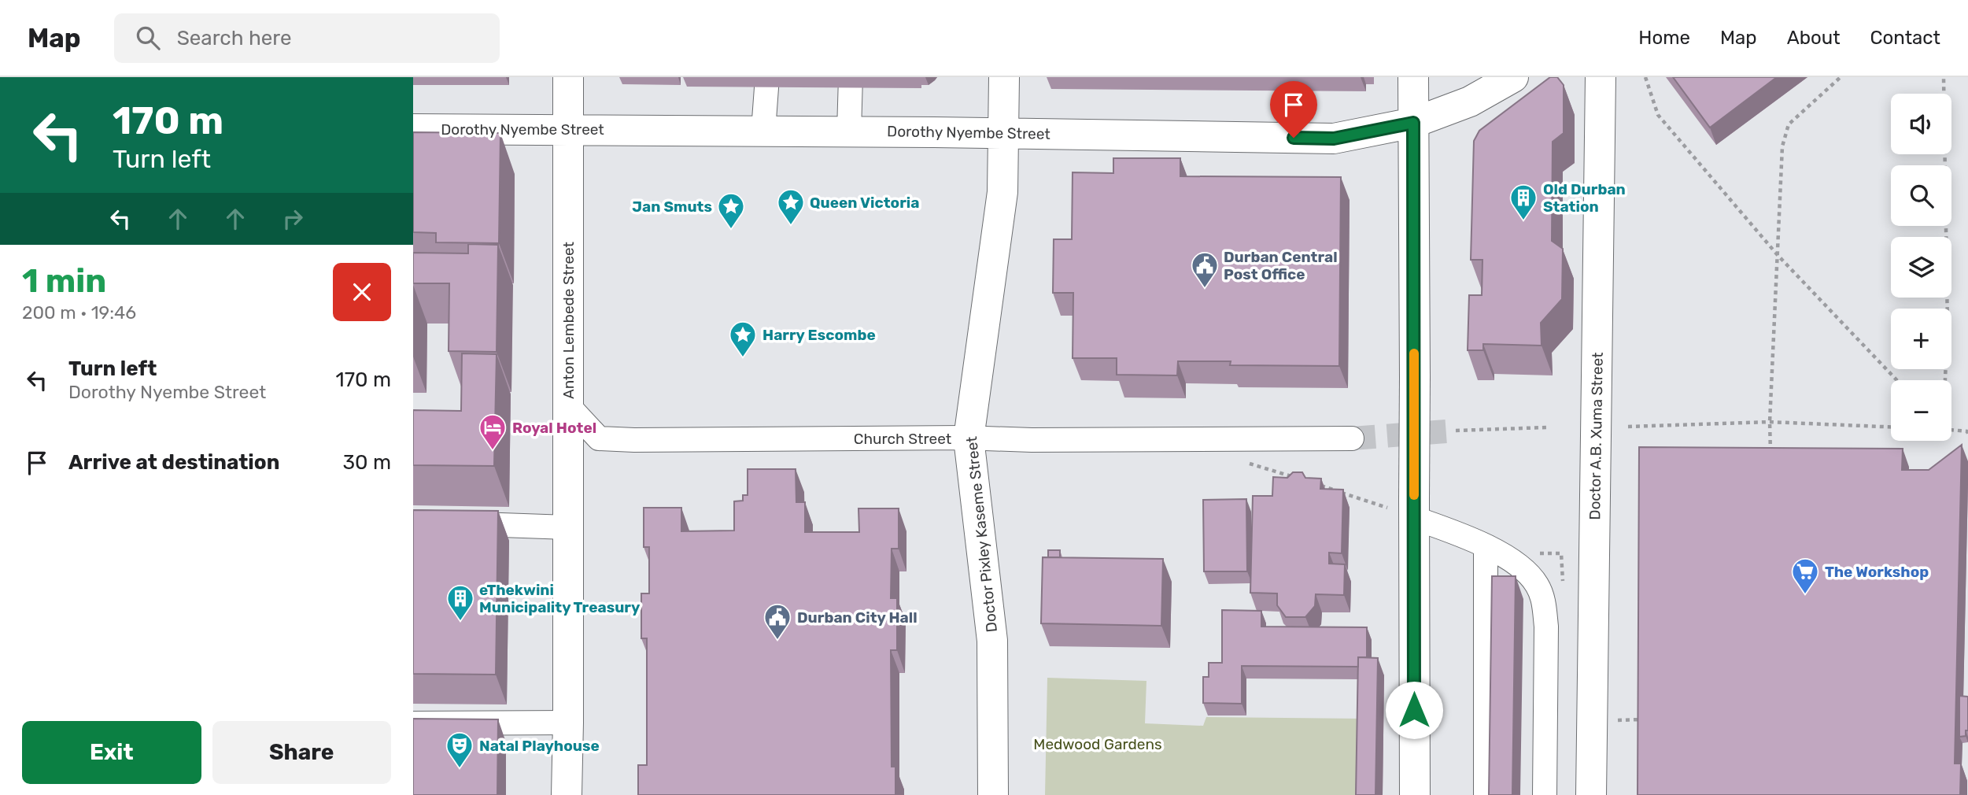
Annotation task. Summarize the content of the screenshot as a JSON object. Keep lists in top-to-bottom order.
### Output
{
  "streets": {
    "main road": [
      "Dorothy Nyembe Street",
      "Anton Lembede Street",
      "Doctor A.B. Xuma Street",
      "Doctor Pixley Kaseme Street"
    ],
    "street": ["Church Street"]
  },
  "crossings": [
    ["Dorothy Nyembe Street", "Anton Lembede Street"],
    ["Dorothy Nyembe Street", "Doctor Pixley Kaseme Street"],
    ["Anton Lembede Street", "Church Street"],
    ["Church Street", "Doctor Pixley Kaseme Street"]
  ],
  "parks": ["Medwood Gardens"],
  "places": {
    "building": ["Old Durban Station", "eThekwini Municipality Treasury"],
    "place": ["Queen Victoria", "Jan Smuts", "Harry Escombe"],
    "public building": ["Durban Central Post Office", "Durban City Hall"],
    "hotel": ["Royal Hotel"],
    "supermarket": ["The Workshop"],
    "theatre": ["Natal Playhouse"]
  },
  "page": {
    "header": "Map",
    "search": "Search here",
    "nav": [
      "Home",
      "Map",
      "About",
      "Contact"
    ],
    "turn": ["170 m", "Turn left"],
    "map_buttons": ["+", "−"],
    "heading": ["1 min", "200 m · 19:46"],
    "list": [
      {
        "name": "Turn left",
        "note": "Dorothy Nyembe Street",
        "value": "170 m"
      },
      {
        "name": "Arrive at destination",
        "value": "30 m"
      }
    ],
    "buttons": ["Exit", "Share"]
  }
}
